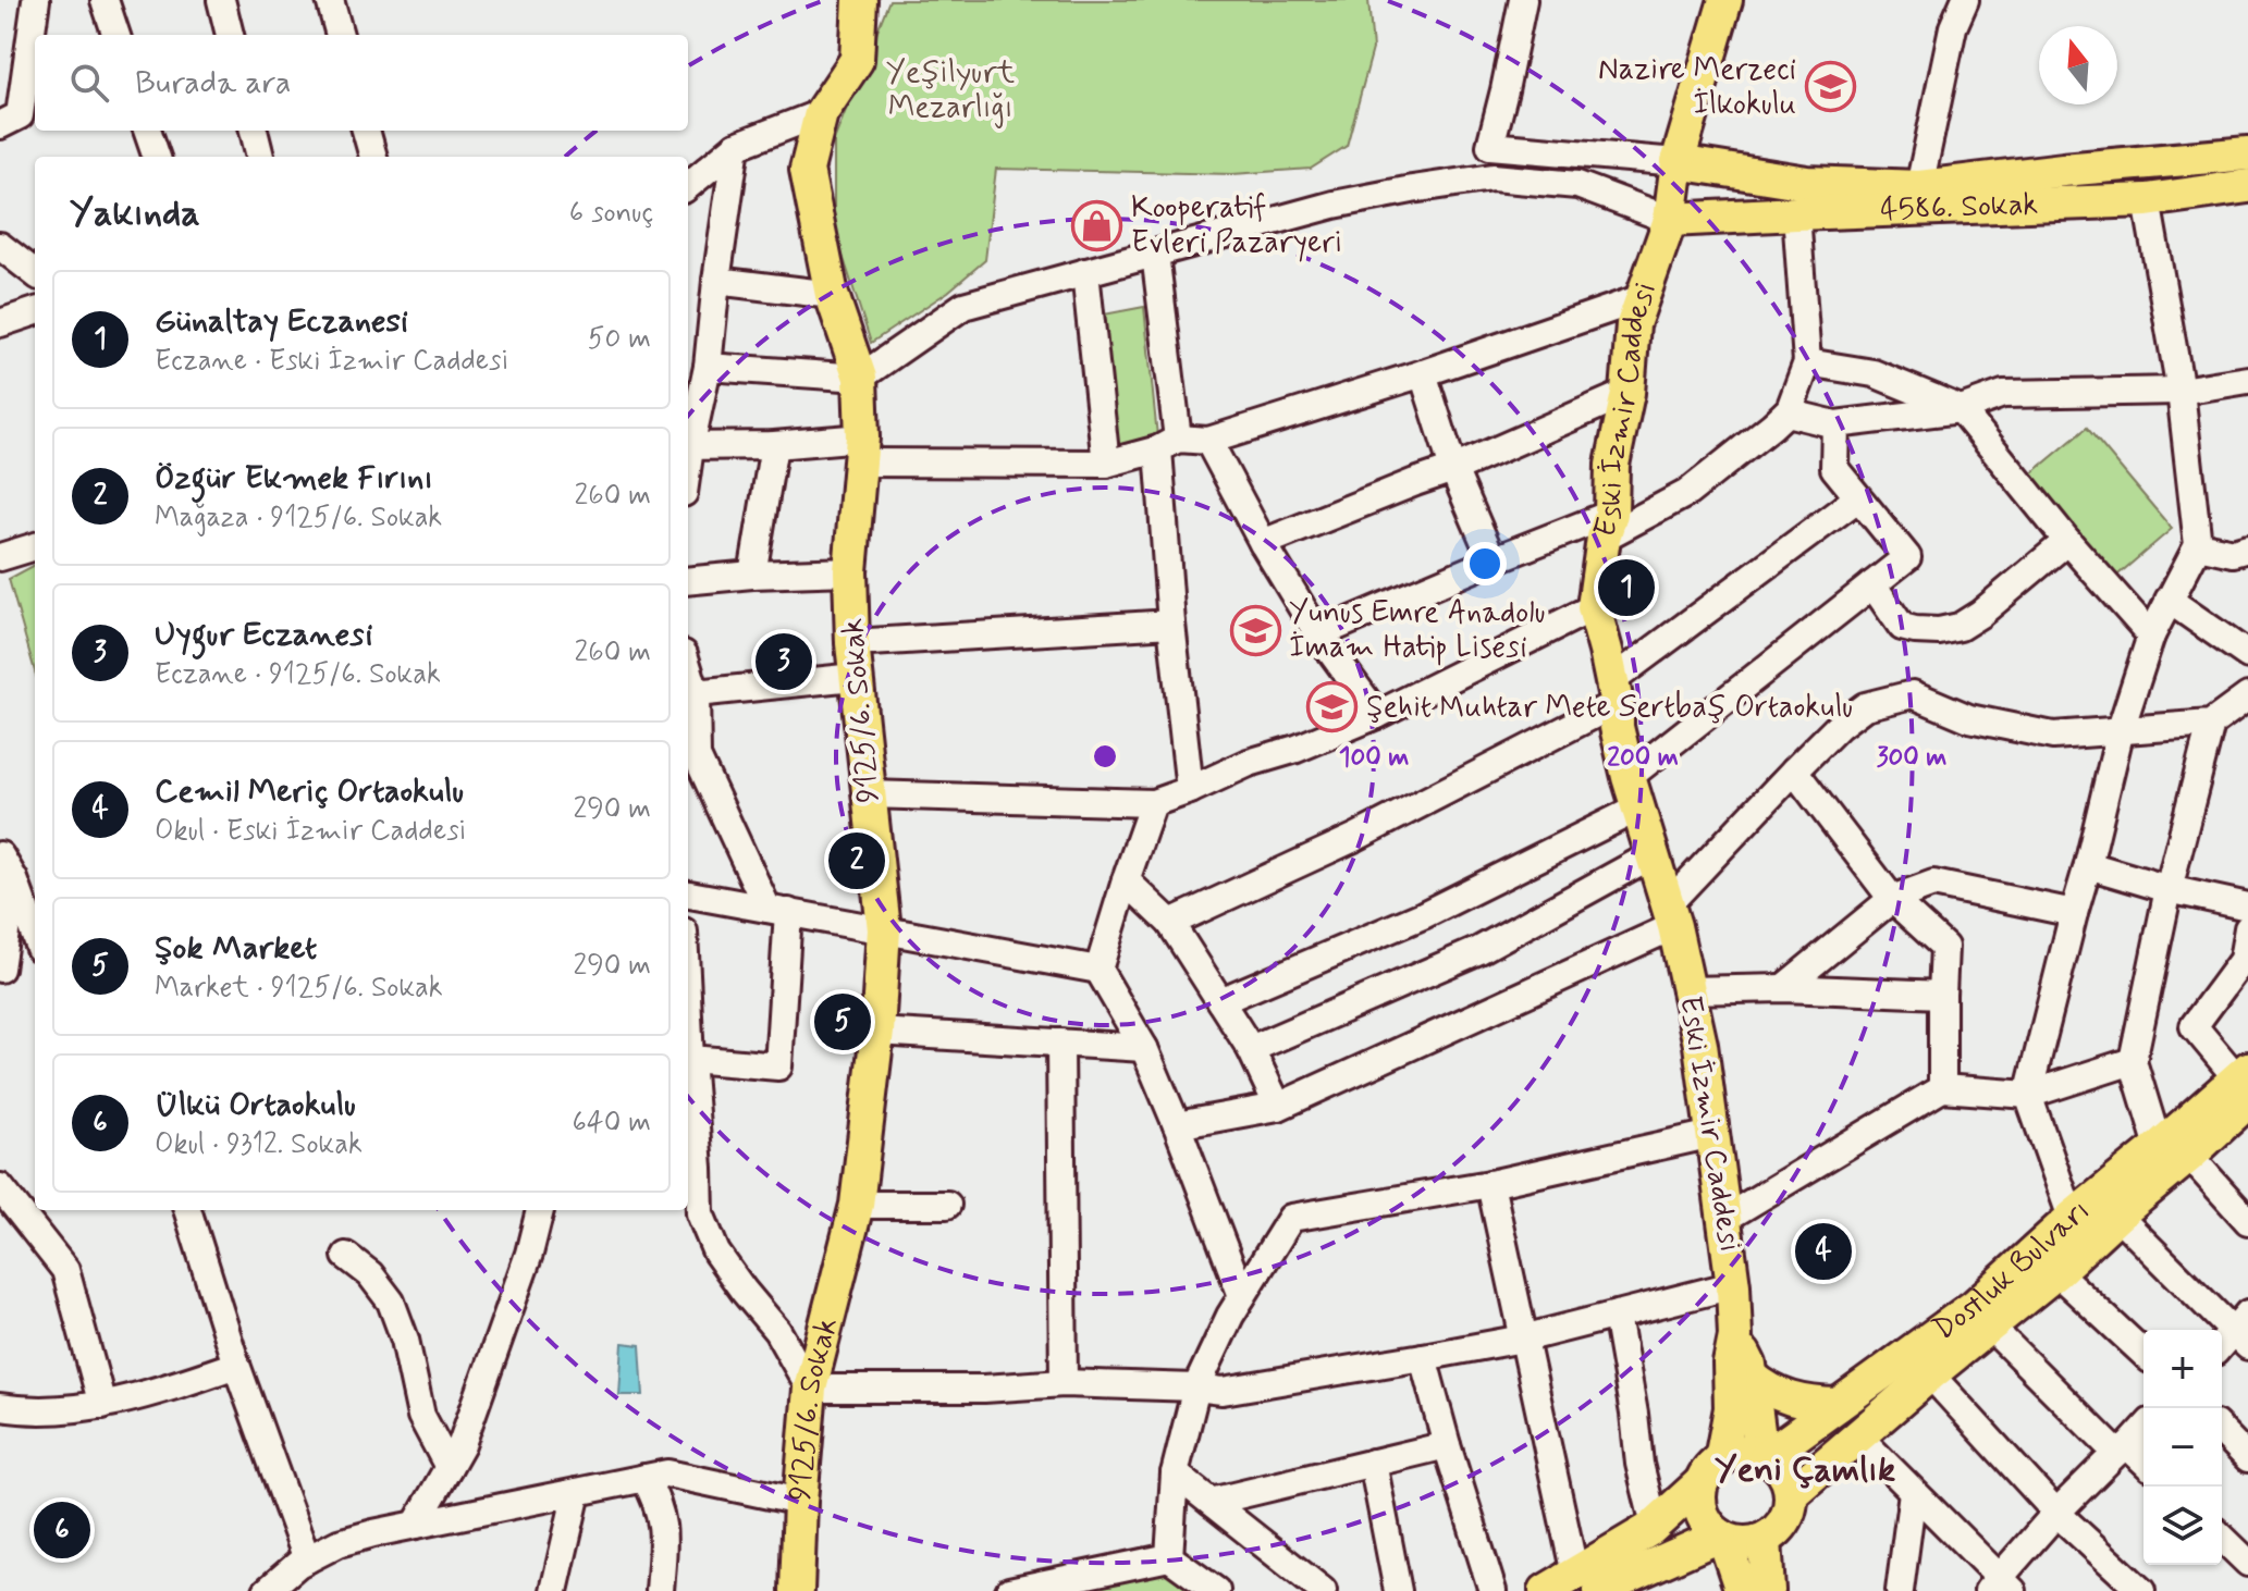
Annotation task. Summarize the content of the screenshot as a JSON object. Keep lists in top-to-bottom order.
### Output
{
  "streets": {
    "main road": [
      "4586. Sokak",
      "Eski İzmir Caddesi",
      "9125/6. Sokak",
      "Dostluk Bulvarı"
    ]
  },
  "crossings": [
    ["4586. Sokak", "Eski İzmir Caddesi"],
    ["Eski İzmir Caddesi", "Dostluk Bulvarı"]
  ],
  "districts": ["Yeni Çamlık"],
  "parks": ["Yeşilyurt Mezarlığı"],
  "places": {
    "school or university": ["Nazire Merzeci İlkokulu", "Yunus Emre Anadolu İmam Hatip Lisesi", "Şehit Muhtar Mete Sertbaş Ortaokulu"],
    "shop": ["Kooperatif Evleri Pazaryeri"]
  },
  "north": "top",
  "page": {
    "search": "Burada ara",
    "heading": ["Yakında", "6 sonuç"],
    "list": [
      {
        "mark": "1",
        "name": "Günaltay Eczanesi",
        "note": "Eczane · Eski İzmir Caddesi",
        "value": "50 m"
      },
      {
        "mark": "2",
        "name": "Özgür Ekmek Fırını",
        "note": "Mağaza · 9125/6. Sokak",
        "value": "260 m"
      },
      {
        "mark": "3",
        "name": "Uygur Eczanesi",
        "note": "Eczane · 9125/6. Sokak",
        "value": "260 m"
      },
      {
        "mark": "4",
        "name": "Cemil Meriç Ortaokulu",
        "note": "Okul · Eski İzmir Caddesi",
        "value": "290 m"
      },
      {
        "mark": "5",
        "name": "Şok Market",
        "note": "Market · 9125/6. Sokak",
        "value": "290 m"
      },
      {
        "mark": "6",
        "name": "Ülkü Ortaokulu",
        "note": "Okul · 9312. Sokak",
        "value": "640 m"
      }
    ],
    "pins": [
      "1",
      "3",
      "2",
      "5",
      "4",
      "6"
    ],
    "map_buttons": ["+", "−"]
  },
  "rings": ["100 m", "200 m", "300 m"]
}
